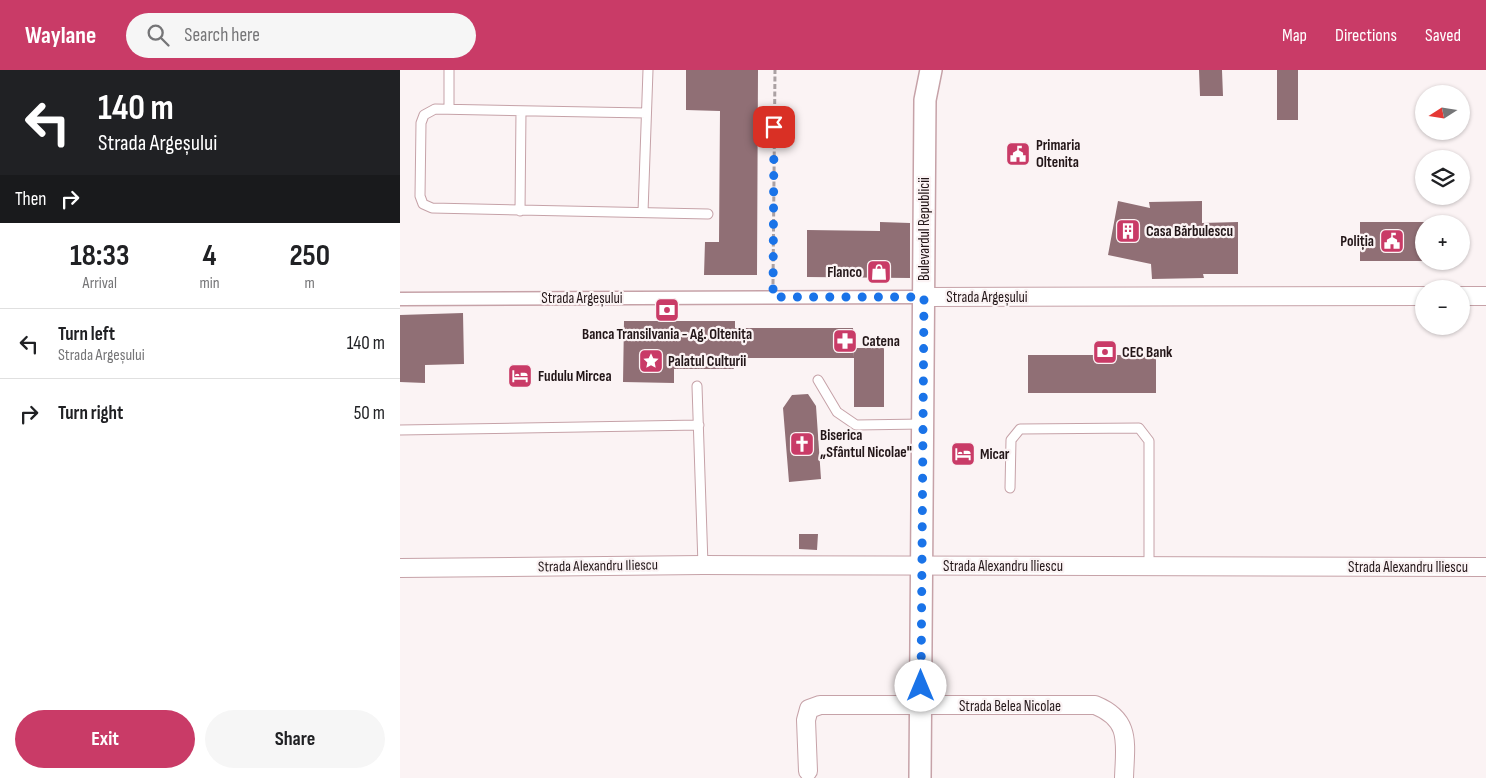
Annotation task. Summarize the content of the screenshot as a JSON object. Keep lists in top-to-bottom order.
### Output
{
  "streets": {
    "street": [
      "Bulevardul Republicii",
      "Strada Argeșului",
      "Strada Alexandru Iliescu",
      "Strada Belea Nicolae"
    ]
  },
  "crossings": [
    ["Bulevardul Republicii", "Strada Argeșului"],
    ["Bulevardul Republicii", "Strada Alexandru Iliescu"],
    ["Bulevardul Republicii", "Strada Belea Nicolae"]
  ],
  "places": {
    "public building": ["Primaria Oltenita", "Poliția"],
    "building": ["Casa Bărbulescu"],
    "shop": ["Flanco"],
    "bank": ["Banca Transilvania - Ag. Oltenița", "CEC Bank"],
    "pharmacy": ["Catena"],
    "place": ["Palatul Culturii"],
    "hotel": ["Fudulu Mircea", "Micar"],
    "church": ["Biserica „Sfântul Nicolae\""]
  },
  "north": "left",
  "page": {
    "header": "Waylane",
    "search": "Search here",
    "nav": ["Map", "Directions", "Saved"],
    "turn": ["140 m", "Strada Argeșului"],
    "map_buttons": ["+", "−"],
    "then": "Then",
    "eta": [
      "18:33",
      "Arrival",
      "4",
      "min",
      "250",
      "m"
    ],
    "list": [
      {
        "name": "Turn left",
        "note": "Strada Argeșului",
        "value": "140 m"
      },
      {
        "name": "Turn right",
        "value": "50 m"
      }
    ],
    "buttons": ["Exit", "Share"]
  }
}
